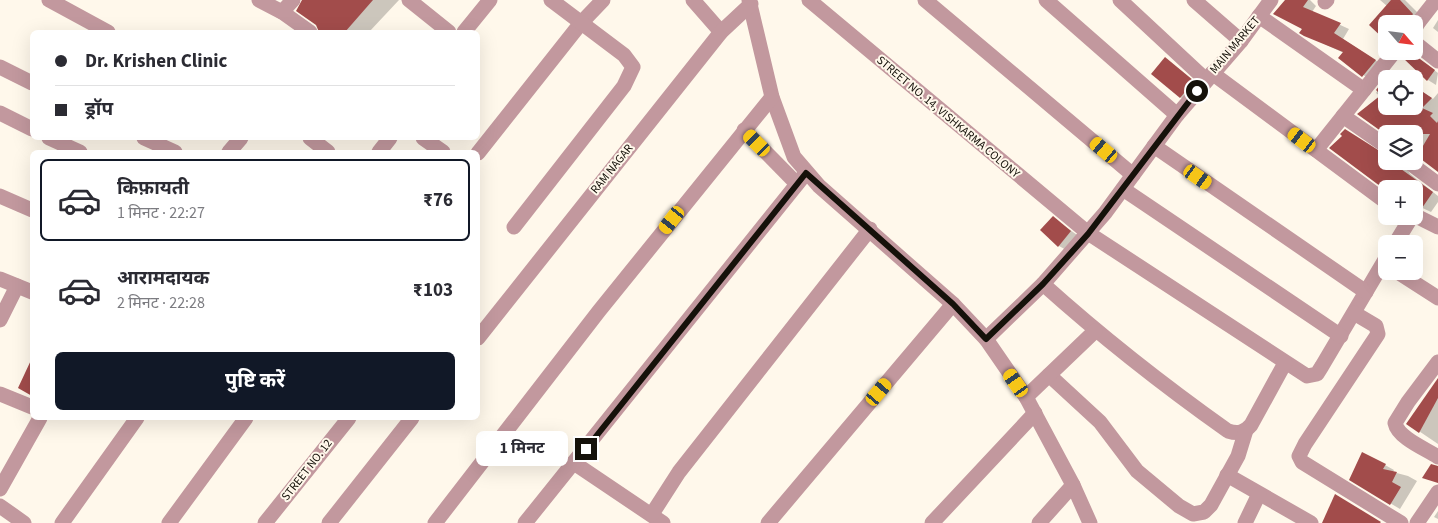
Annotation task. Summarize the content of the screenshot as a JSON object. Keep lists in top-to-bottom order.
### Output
{
  "streets": {
    "street": [
      "MAIN MARKET",
      "STREET NO. 14, VISHKARMA COLONY",
      "RAM NAGAR",
      "STREET NO. 12"
    ]
  },
  "crossings": [
    ["MAIN MARKET", "STREET NO. 14, VISHKARMA COLONY"]
  ],
  "north": "bottom right",
  "page": {
    "map_buttons": ["+", "−"],
    "banner": ["Dr. Krishen Clinic", "ड्रॉप"],
    "list": [
      {
        "name": "किफ़ायती",
        "note": "1 मिनट · 22:27",
        "value": "₹76"
      },
      {
        "name": "आरामदायक",
        "note": "2 मिनट · 22:28",
        "value": "₹103"
      }
    ],
    "buttons": "पुष्टि करें",
    "bubble": "1 मिनट"
  }
}
